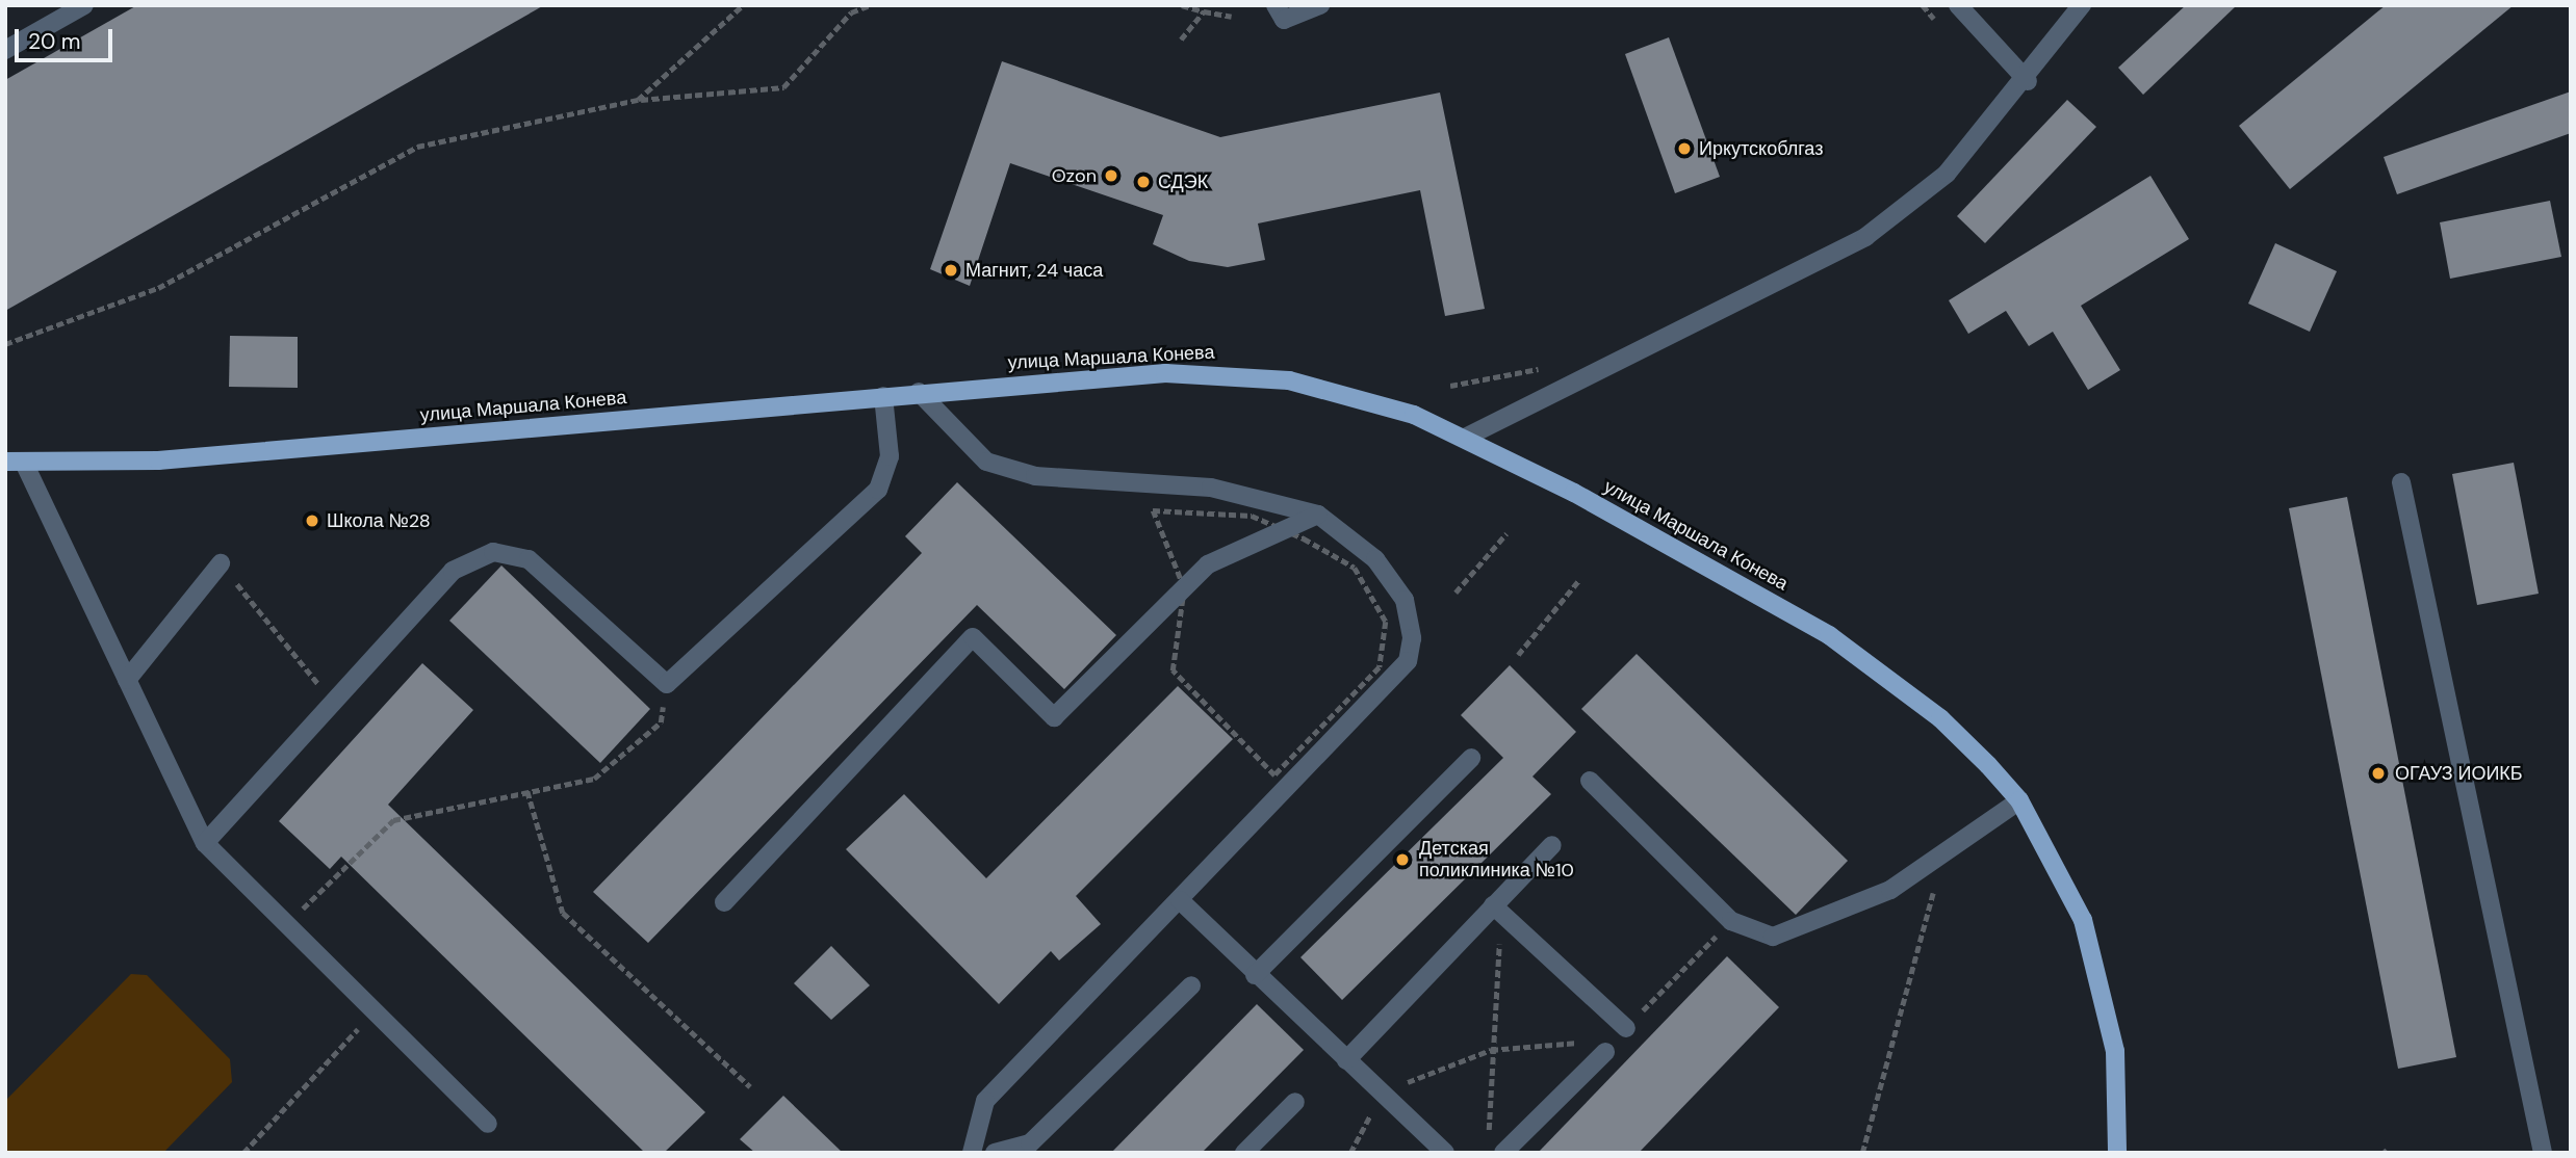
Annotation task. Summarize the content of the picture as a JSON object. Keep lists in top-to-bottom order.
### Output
{
  "streets": {
    "main road": ["улица Маршала Конева"]
  },
  "places": [
    "Иркутскоблгаз",
    "Ozon",
    "СДЭК",
    "Магнит, 24 часа",
    "Школа №28",
    "ОГАУЗ ИОИКБ",
    "Детская поликлиника №10"
  ],
  "scale_bar": "20 m"
}
